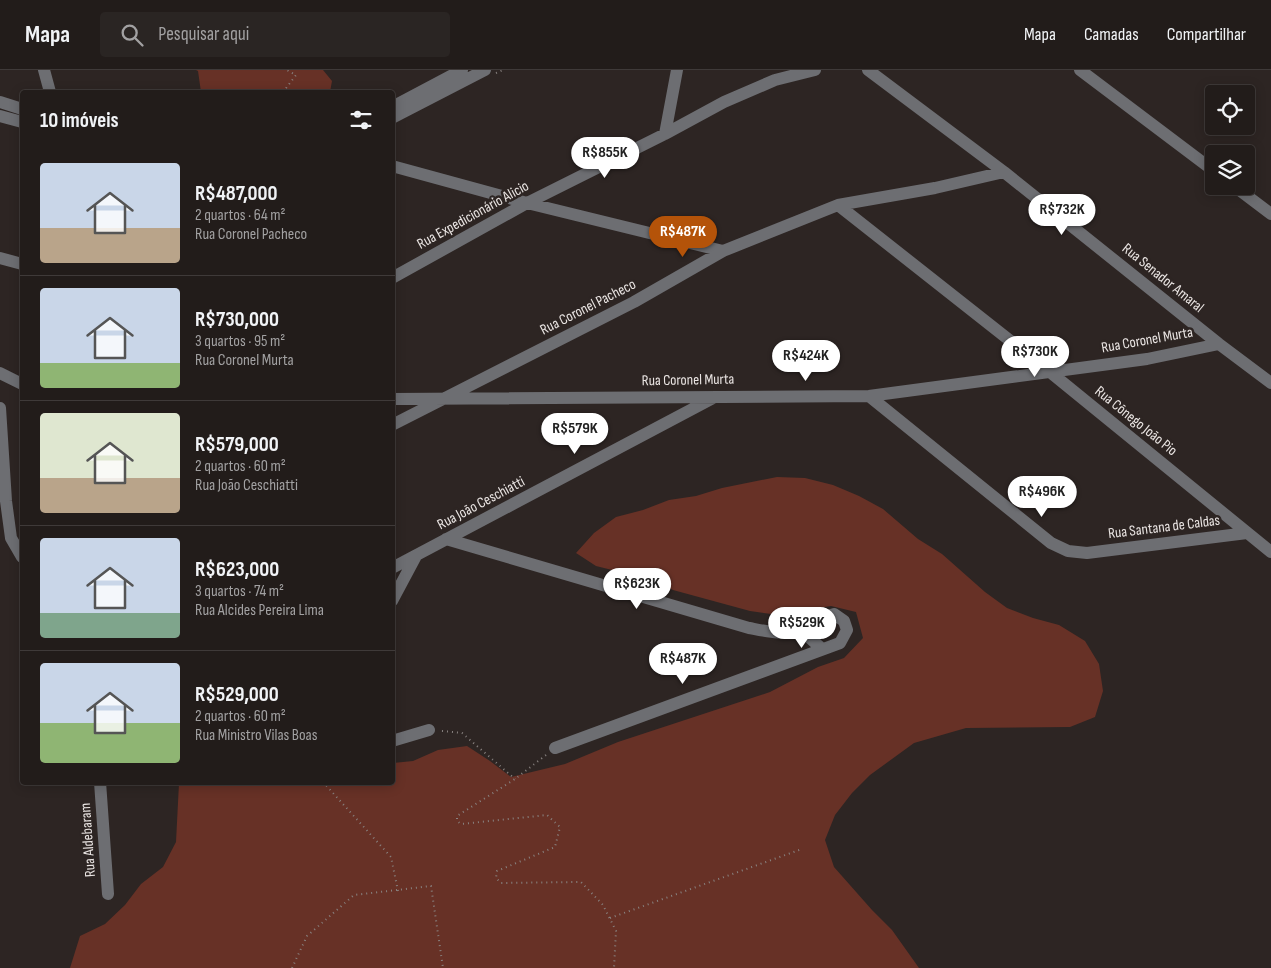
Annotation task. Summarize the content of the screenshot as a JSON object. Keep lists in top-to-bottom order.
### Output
{
  "streets": {
    "street": [
      "Rua Expedicionário Alicio",
      "Rua Senador Amaral",
      "Rua Coronel Pacheco",
      "Rua Coronel Murta",
      "Rua Cônego João Pio",
      "Rua João Ceschiatti",
      "Rua Santana de Caldas",
      "Rua Aldebaram"
    ]
  },
  "crossings": [
    ["Rua Senador Amaral", "Rua Coronel Pacheco"],
    ["Rua Senador Amaral", "Rua Coronel Murta"],
    ["Rua Coronel Pacheco", "Rua Coronel Murta"],
    ["Rua Coronel Pacheco", "Rua Cônego João Pio"],
    ["Rua Coronel Murta", "Rua Cônego João Pio"],
    ["Rua Coronel Murta", "Rua João Ceschiatti"],
    ["Rua Coronel Murta", "Rua Santana de Caldas"],
    ["Rua Cônego João Pio", "Rua Santana de Caldas"]
  ],
  "page": {
    "header": "Mapa",
    "search": "Pesquisar aqui",
    "nav": ["Mapa", "Camadas", "Compartilhar"],
    "heading": "10 imóveis",
    "price": [
      "R$855K",
      "R$732K",
      "R$487K",
      "R$730K",
      "R$424K",
      "R$579K",
      "R$496K",
      "R$623K",
      "R$529K",
      "R$487K"
    ],
    "list": [
      {
        "name": "R$487,000",
        "note": "2 quartos · 64 m² · Rua Coronel Pacheco"
      },
      {
        "name": "R$730,000",
        "note": "3 quartos · 95 m² · Rua Coronel Murta"
      },
      {
        "name": "R$579,000",
        "note": "2 quartos · 60 m² · Rua João Ceschiatti"
      },
      {
        "name": "R$623,000",
        "note": "3 quartos · 74 m² · Rua Alcides Pereira Lima"
      },
      {
        "name": "R$529,000",
        "note": "2 quartos · 60 m² · Rua Ministro Vilas Boas"
      }
    ]
  }
}
